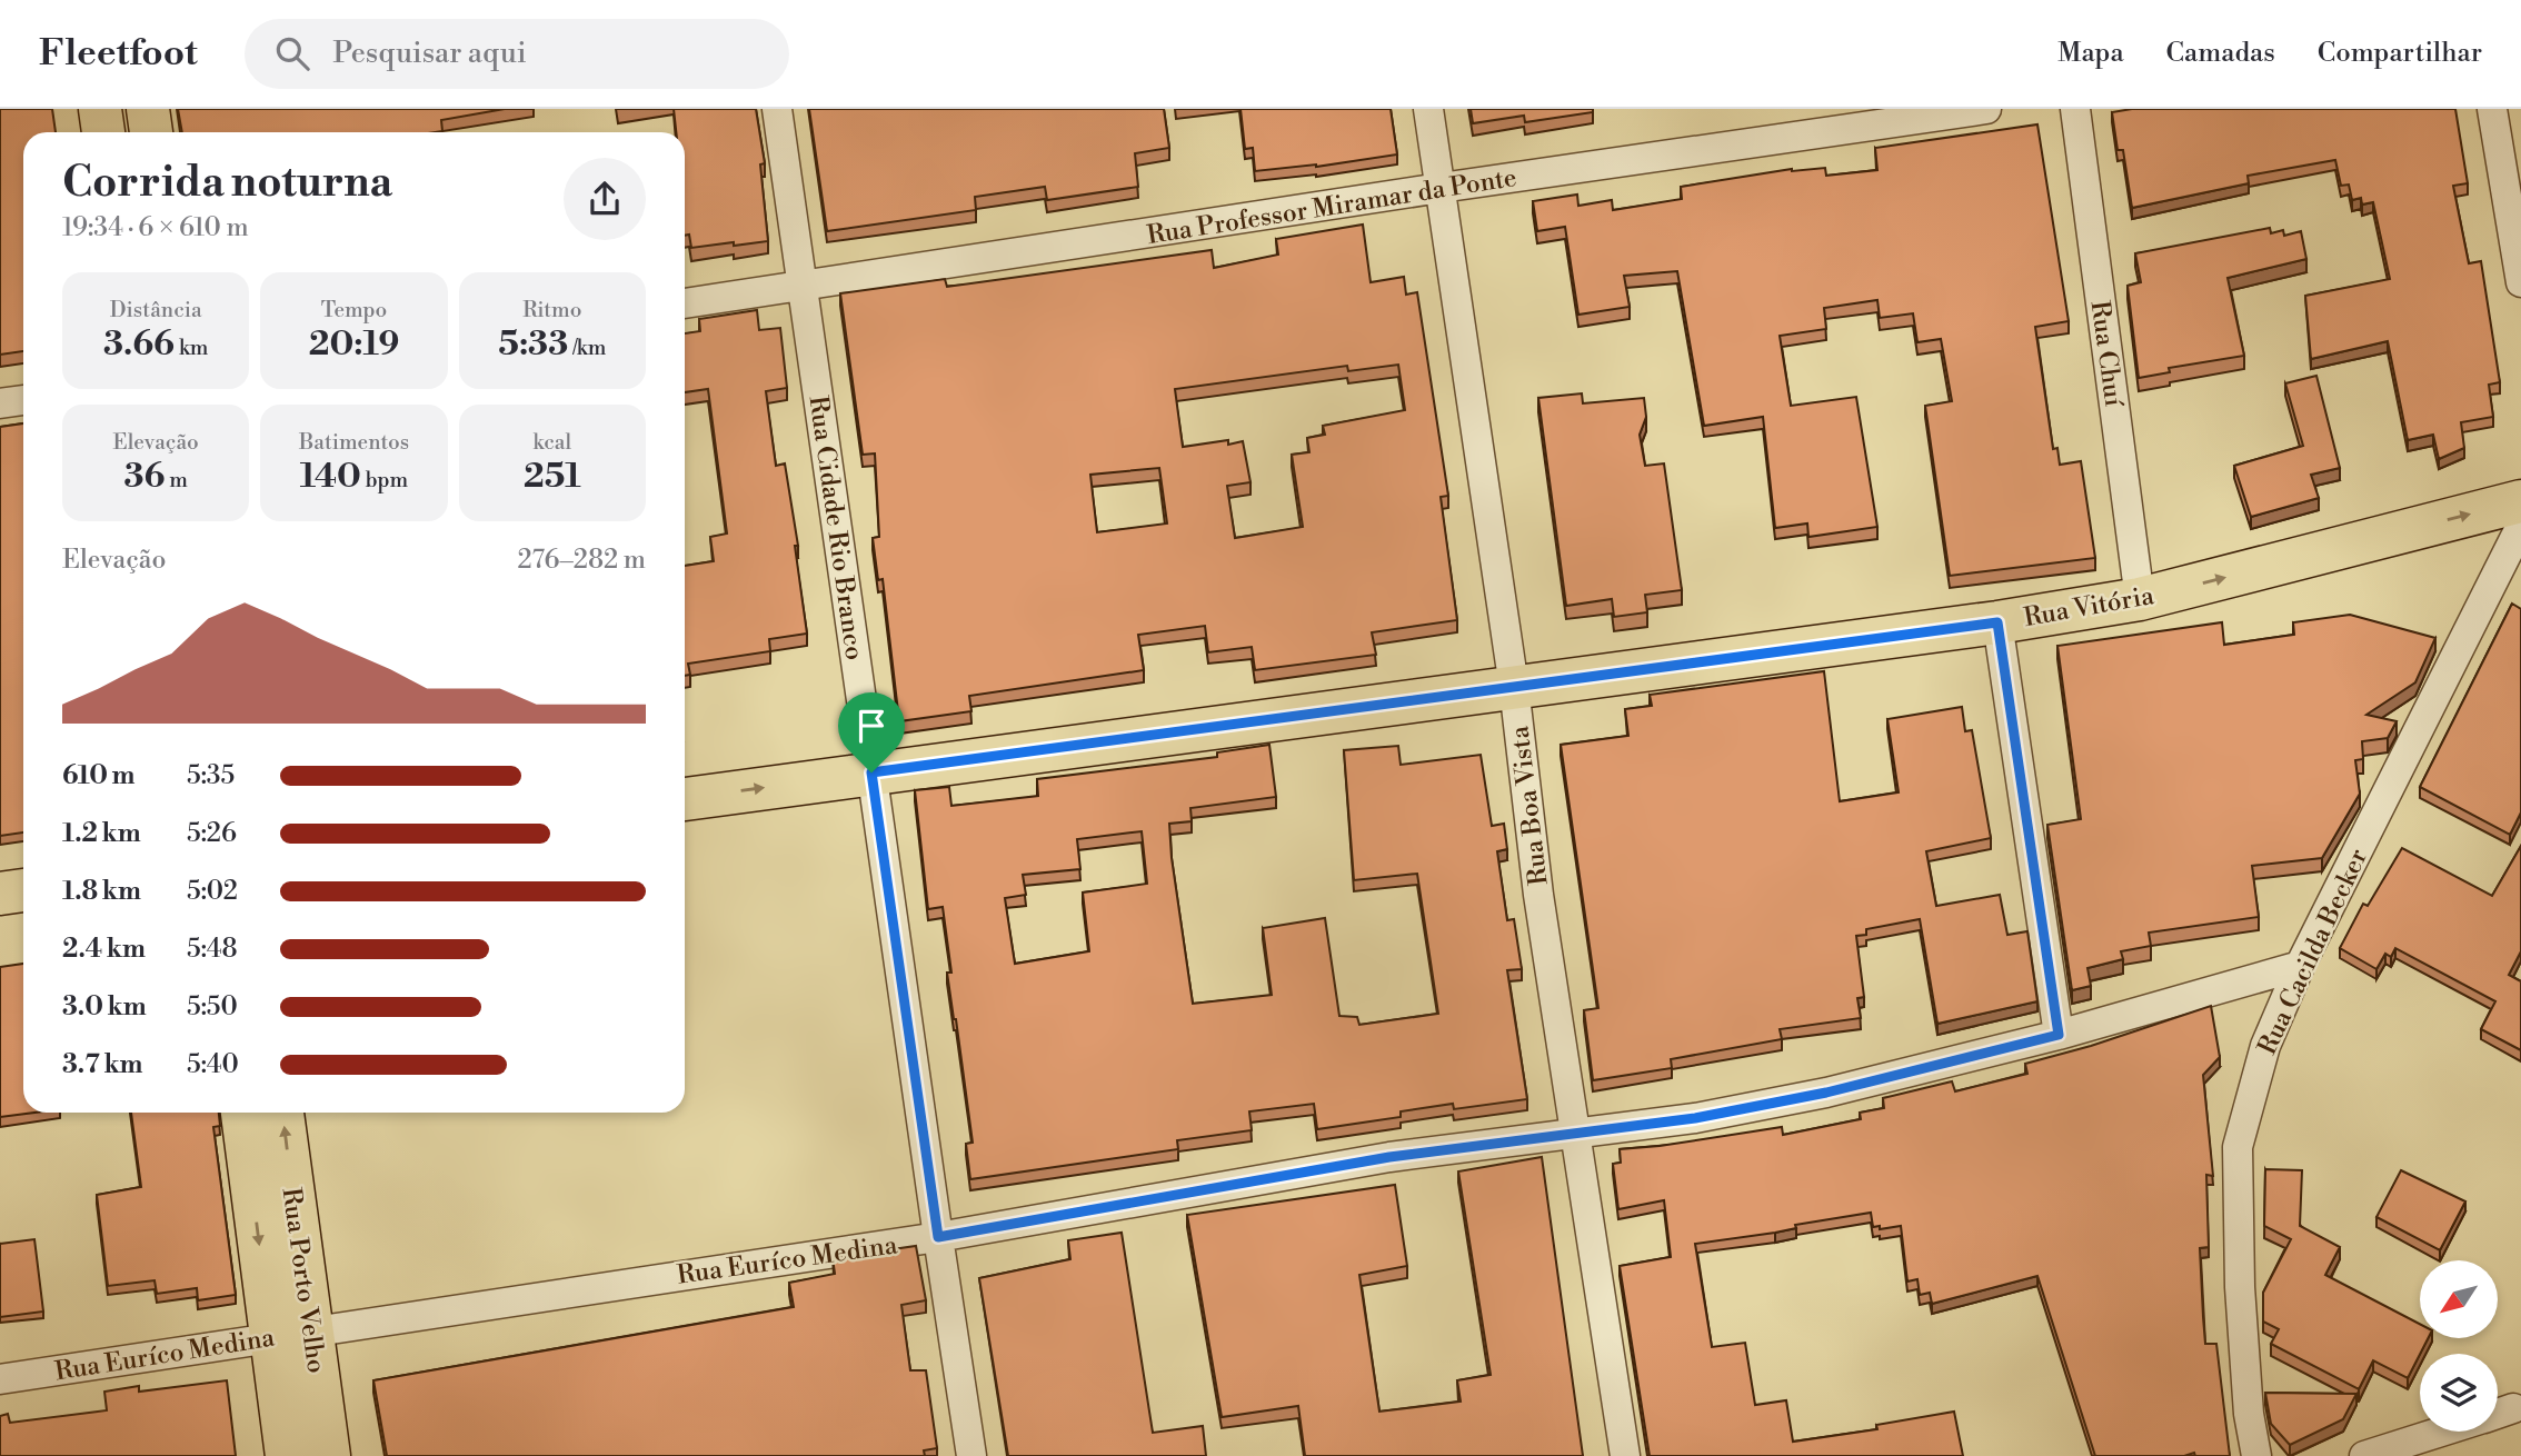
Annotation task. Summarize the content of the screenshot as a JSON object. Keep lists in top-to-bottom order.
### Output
{
  "streets": {
    "main road": ["Rua Vitória", "Rua Porto Velho"],
    "street": [
      "Rua Professor Miramar da Ponte",
      "Rua Chuí",
      "Rua Cidade Rio Branco",
      "Rua Boa Vista",
      "Rua Cacilda Becker",
      "Rua Euríco Medina"
    ]
  },
  "crossings": [
    ["Rua Professor Miramar da Ponte", "Rua Cidade Rio Branco"],
    ["Rua Professor Miramar da Ponte", "Rua Boa Vista"],
    ["Rua Chuí", "Rua Vitória"],
    ["Rua Cidade Rio Branco", "Rua Vitória"],
    ["Rua Cidade Rio Branco", "Rua Euríco Medina"],
    ["Rua Vitória", "Rua Boa Vista"],
    ["Rua Boa Vista", "Rua Euríco Medina"],
    ["Rua Cacilda Becker", "Rua Euríco Medina"],
    ["Rua Euríco Medina", "Rua Porto Velho"]
  ],
  "north": "bottom left",
  "page": {
    "header": "Fleetfoot",
    "search": "Pesquisar aqui",
    "nav": ["Mapa", "Camadas", "Compartilhar"],
    "heading": ["Corrida noturna", "19:34 · 6 × 610 m"],
    "stats": [
      ["Distância", "3.66 km"],
      ["Tempo", "20:19"],
      ["Ritmo", "5:33 /km"],
      ["Elevação", "36 m"],
      ["Batimentos", "140 bpm"],
      ["kcal", "251"]
    ],
    "chart": ["Elevação", "276–282 m"],
    "list": [
      {
        "name": "610 m",
        "note": "5:35"
      },
      {
        "name": "1.2 km",
        "note": "5:26"
      },
      {
        "name": "1.8 km",
        "note": "5:02"
      },
      {
        "name": "2.4 km",
        "note": "5:48"
      },
      {
        "name": "3.0 km",
        "note": "5:50"
      },
      {
        "name": "3.7 km",
        "note": "5:40"
      }
    ]
  }
}
